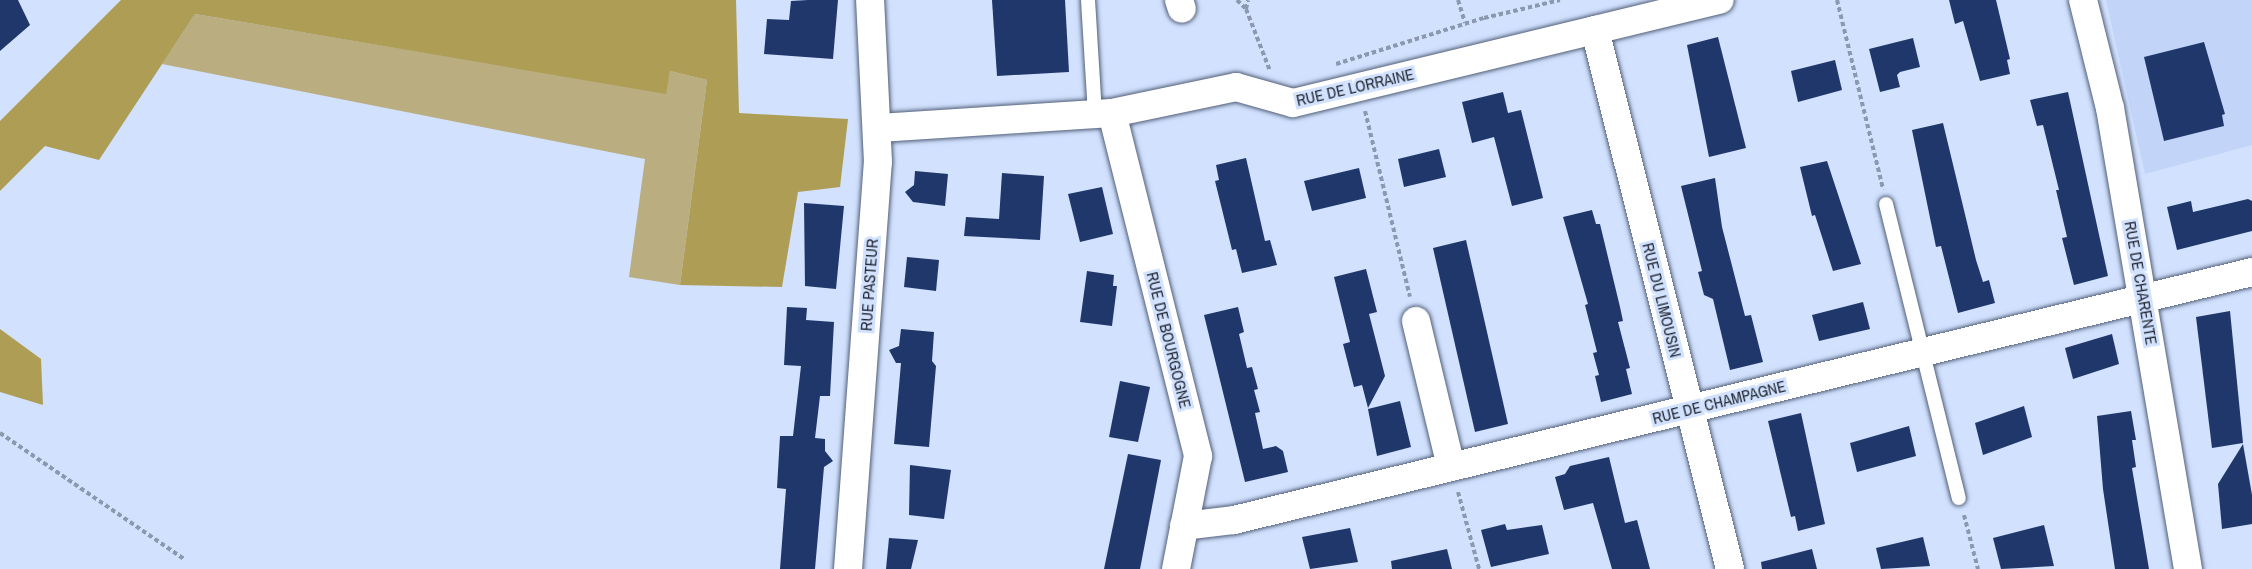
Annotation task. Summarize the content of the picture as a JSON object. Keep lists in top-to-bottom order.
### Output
{
  "streets": {
    "street": [
      "RUE DE LORRAINE",
      "RUE DE CHARENTE",
      "RUE PASTEUR",
      "RUE DU LIMOUSIN",
      "RUE DE BOURGOGNE",
      "RUE DE CHAMPAGNE"
    ]
  },
  "crossings": [
    ["RUE DE LORRAINE", "RUE PASTEUR"],
    ["RUE DE LORRAINE", "RUE DU LIMOUSIN"],
    ["RUE DE LORRAINE", "RUE DE BOURGOGNE"],
    ["RUE DE CHARENTE", "RUE DE CHAMPAGNE"],
    ["RUE DU LIMOUSIN", "RUE DE CHAMPAGNE"],
    ["RUE DE BOURGOGNE", "RUE DE CHAMPAGNE"]
  ]
}
